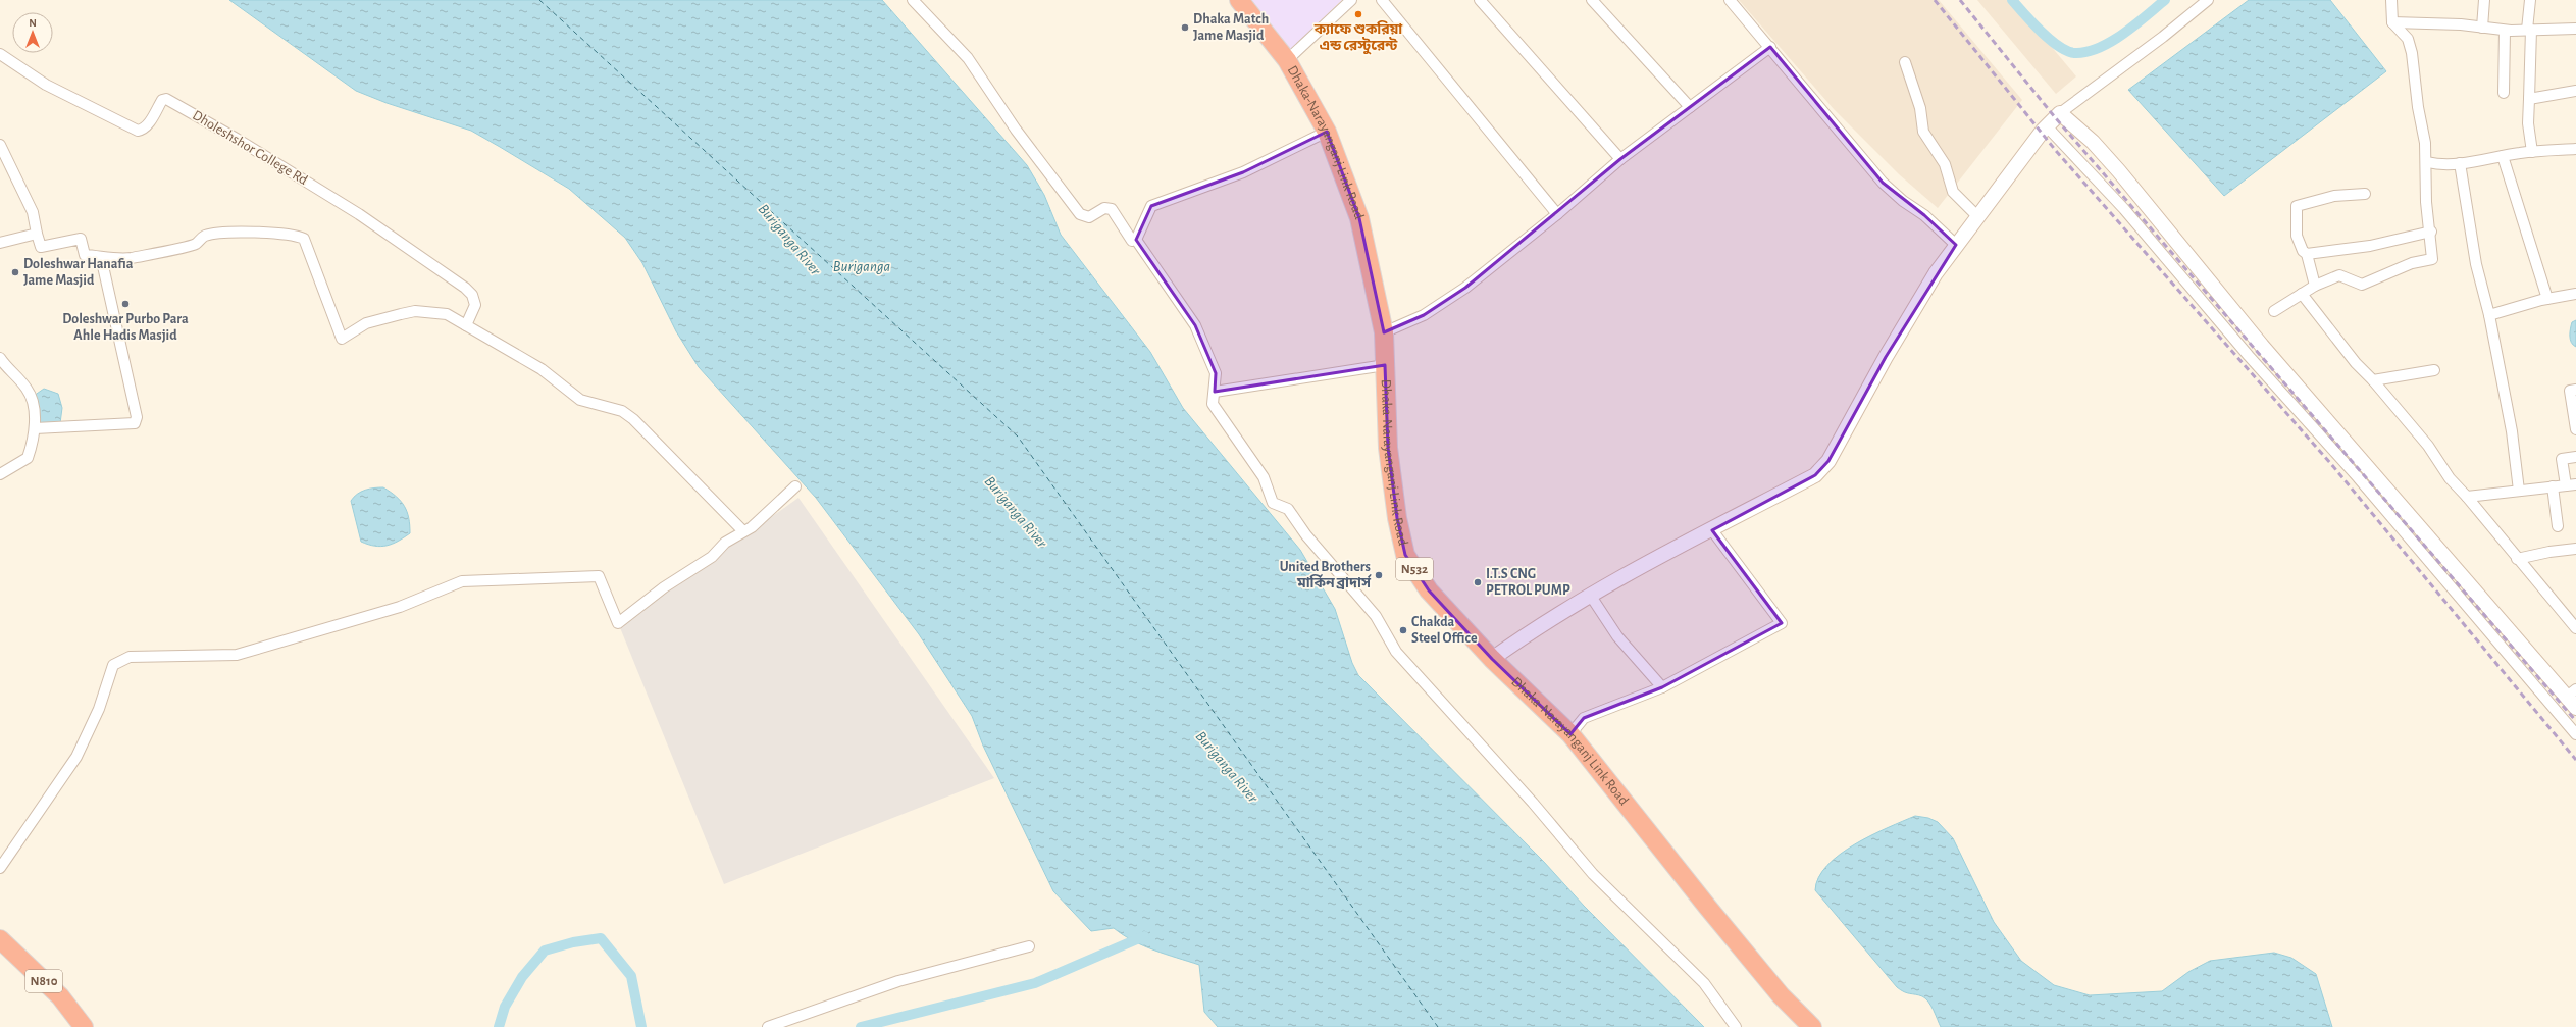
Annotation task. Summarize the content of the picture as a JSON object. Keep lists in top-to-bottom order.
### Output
{
  "streets": {
    "highway": ["Dhaka-Narayanganj Link Road", "N532", "N810"],
    "street": ["Dholeshshor College Rd"]
  },
  "water": ["Buriganga River", "Buriganga"],
  "places": [
    "ক্যাফে শুকরিয়া এন্ড রেস্টুরেন্ট",
    "Dhaka Match Jame Masjid",
    "Doleshwar Hanafia Jame Masjid",
    "Doleshwar Purbo Para Ahle Hadis Masjid",
    "United Brothers মার্কিন ব্রাদার্স",
    "I.T.S CNG PETROL PUMP",
    "Chakda Steel Office"
  ],
  "north": "top"
}
